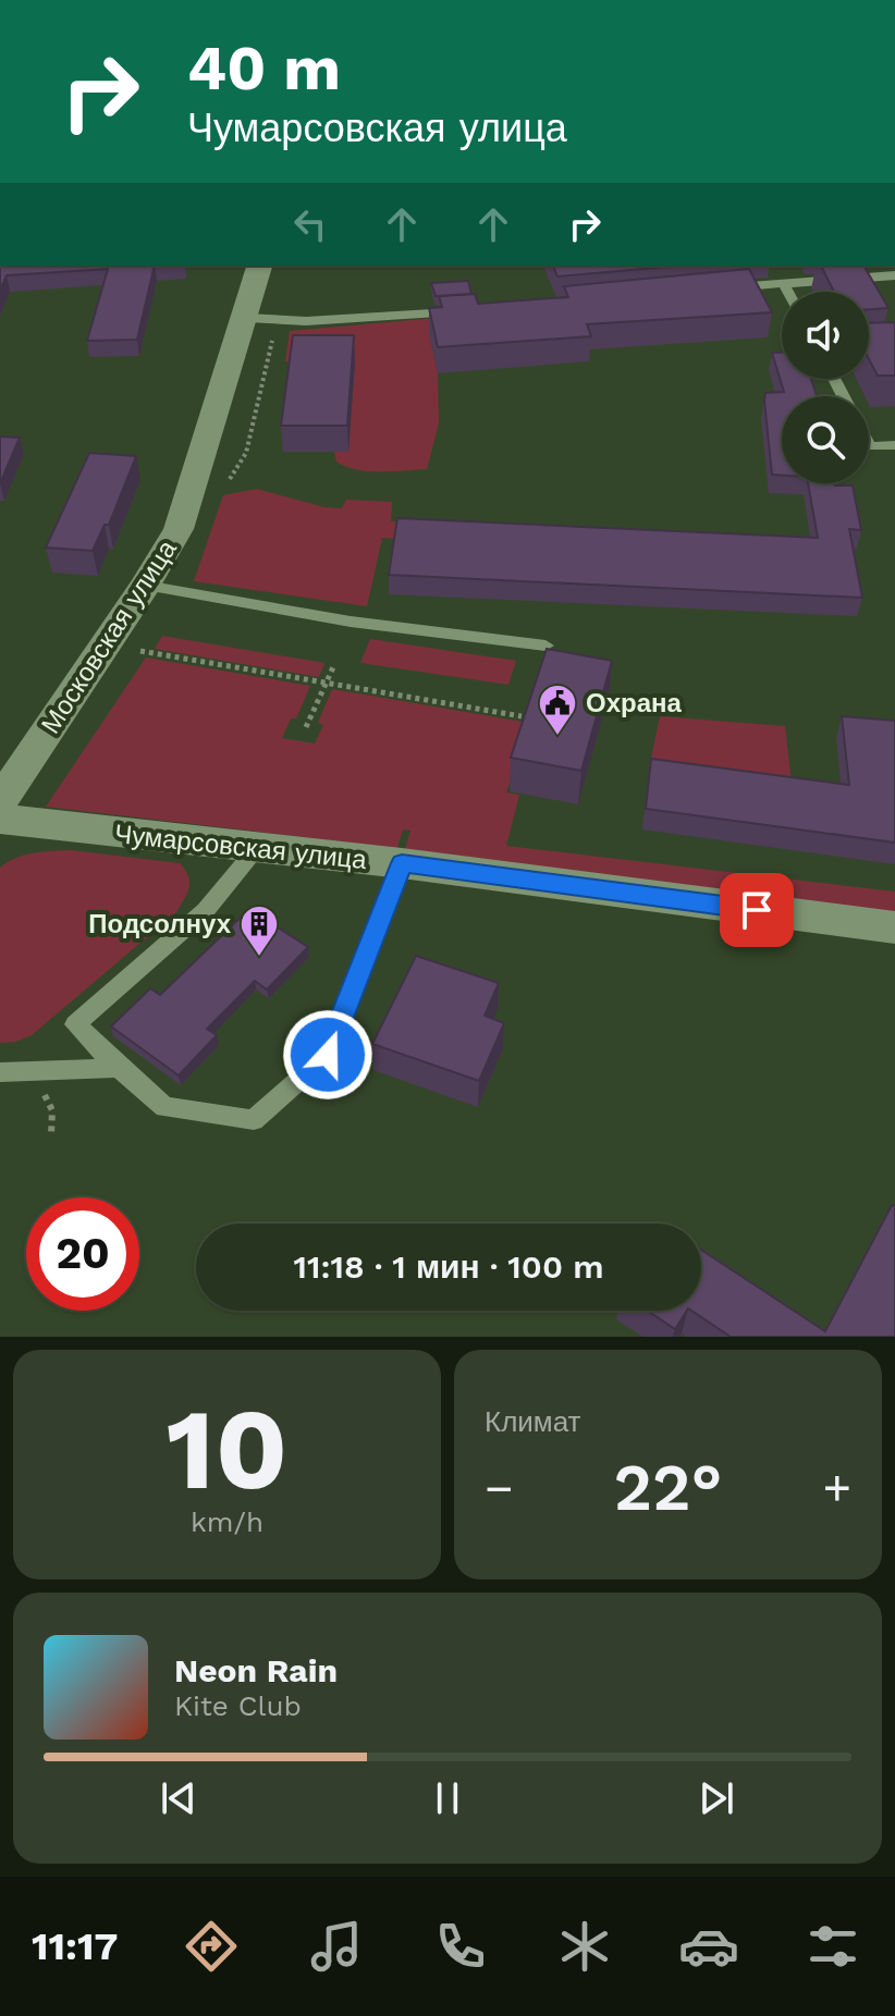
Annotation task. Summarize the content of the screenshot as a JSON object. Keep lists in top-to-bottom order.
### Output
{
  "streets": {
    "street": ["Московская улица", "Чумарсовская улица"]
  },
  "places": {
    "public building": ["Охрана"],
    "building": ["Подсолнух"]
  },
  "page": {
    "turn": ["40 m", "Чумарсовская улица"],
    "limit": "20",
    "trip": "11:18 · 1 мин · 100 m",
    "tile": [
      ["10", "km/h"],
      "Климат"
    ],
    "heat": ["−", "22°", "+"],
    "song": ["Neon Rain", "Kite Club"],
    "tabs": "11:17"
  }
}
